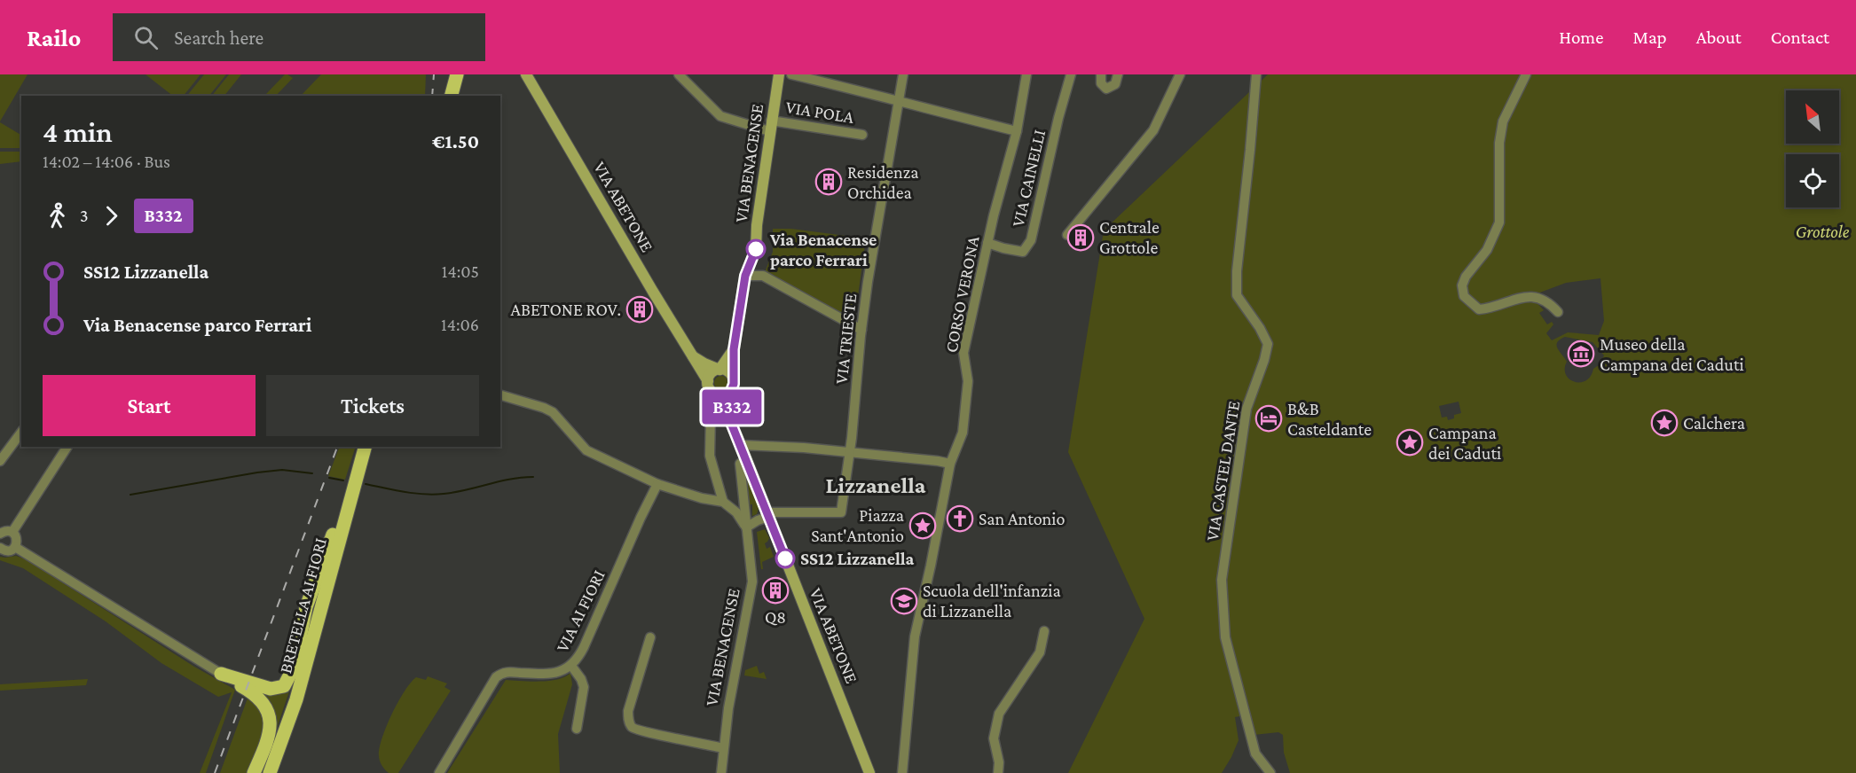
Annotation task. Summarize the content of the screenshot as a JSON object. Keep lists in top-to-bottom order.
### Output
{
  "streets": {
    "main road": ["VIA BENACENSE", "VIA ABETONE", "BRETELLA AI FIORI"],
    "street": [
      "VIA POLA",
      "VIA CAINELLI",
      "CORSO VERONA",
      "VIA TRIESTE",
      "VIA CASTEL DANTE",
      "VIA AI FIORI"
    ]
  },
  "crossings": [
    ["VIA POLA", "VIA BENACENSE"],
    ["VIA BENACENSE", "VIA ABETONE"],
    ["VIA CAINELLI", "CORSO VERONA"],
    ["VIA ABETONE", "VIA TRIESTE"]
  ],
  "districts": ["Lizzanella"],
  "parks": ["Grottole"],
  "places": {
    "building": [
      "Residenza Orchidea",
      "Centrale Grottole",
      "ABETONE ROV.",
      "Q8"
    ],
    "other": ["Via Benacense parco Ferrari", "SS12 Lizzanella"],
    "museum": ["Museo della Campana dei Caduti"],
    "hotel": ["B&B Casteldante"],
    "place": ["Calchera", "Campana dei Caduti", "Piazza Sant'Antonio"],
    "church": ["San Antonio"],
    "school or university": ["Scuola dell'infanzia di Lizzanella"]
  },
  "lines": ["bus line B332"],
  "north": "top left",
  "page": {
    "header": "Railo",
    "search": "Search here",
    "nav": [
      "Home",
      "Map",
      "About",
      "Contact"
    ],
    "on_map": "B332",
    "heading": ["4 min", "14:02 – 14:06 · Bus", "€1.50"],
    "legs": ["3", "B332"],
    "list": [
      {
        "name": "SS12 Lizzanella",
        "value": "14:05"
      },
      {
        "name": "Via Benacense parco Ferrari",
        "value": "14:06"
      }
    ],
    "buttons": ["Start", "Tickets"]
  }
}
